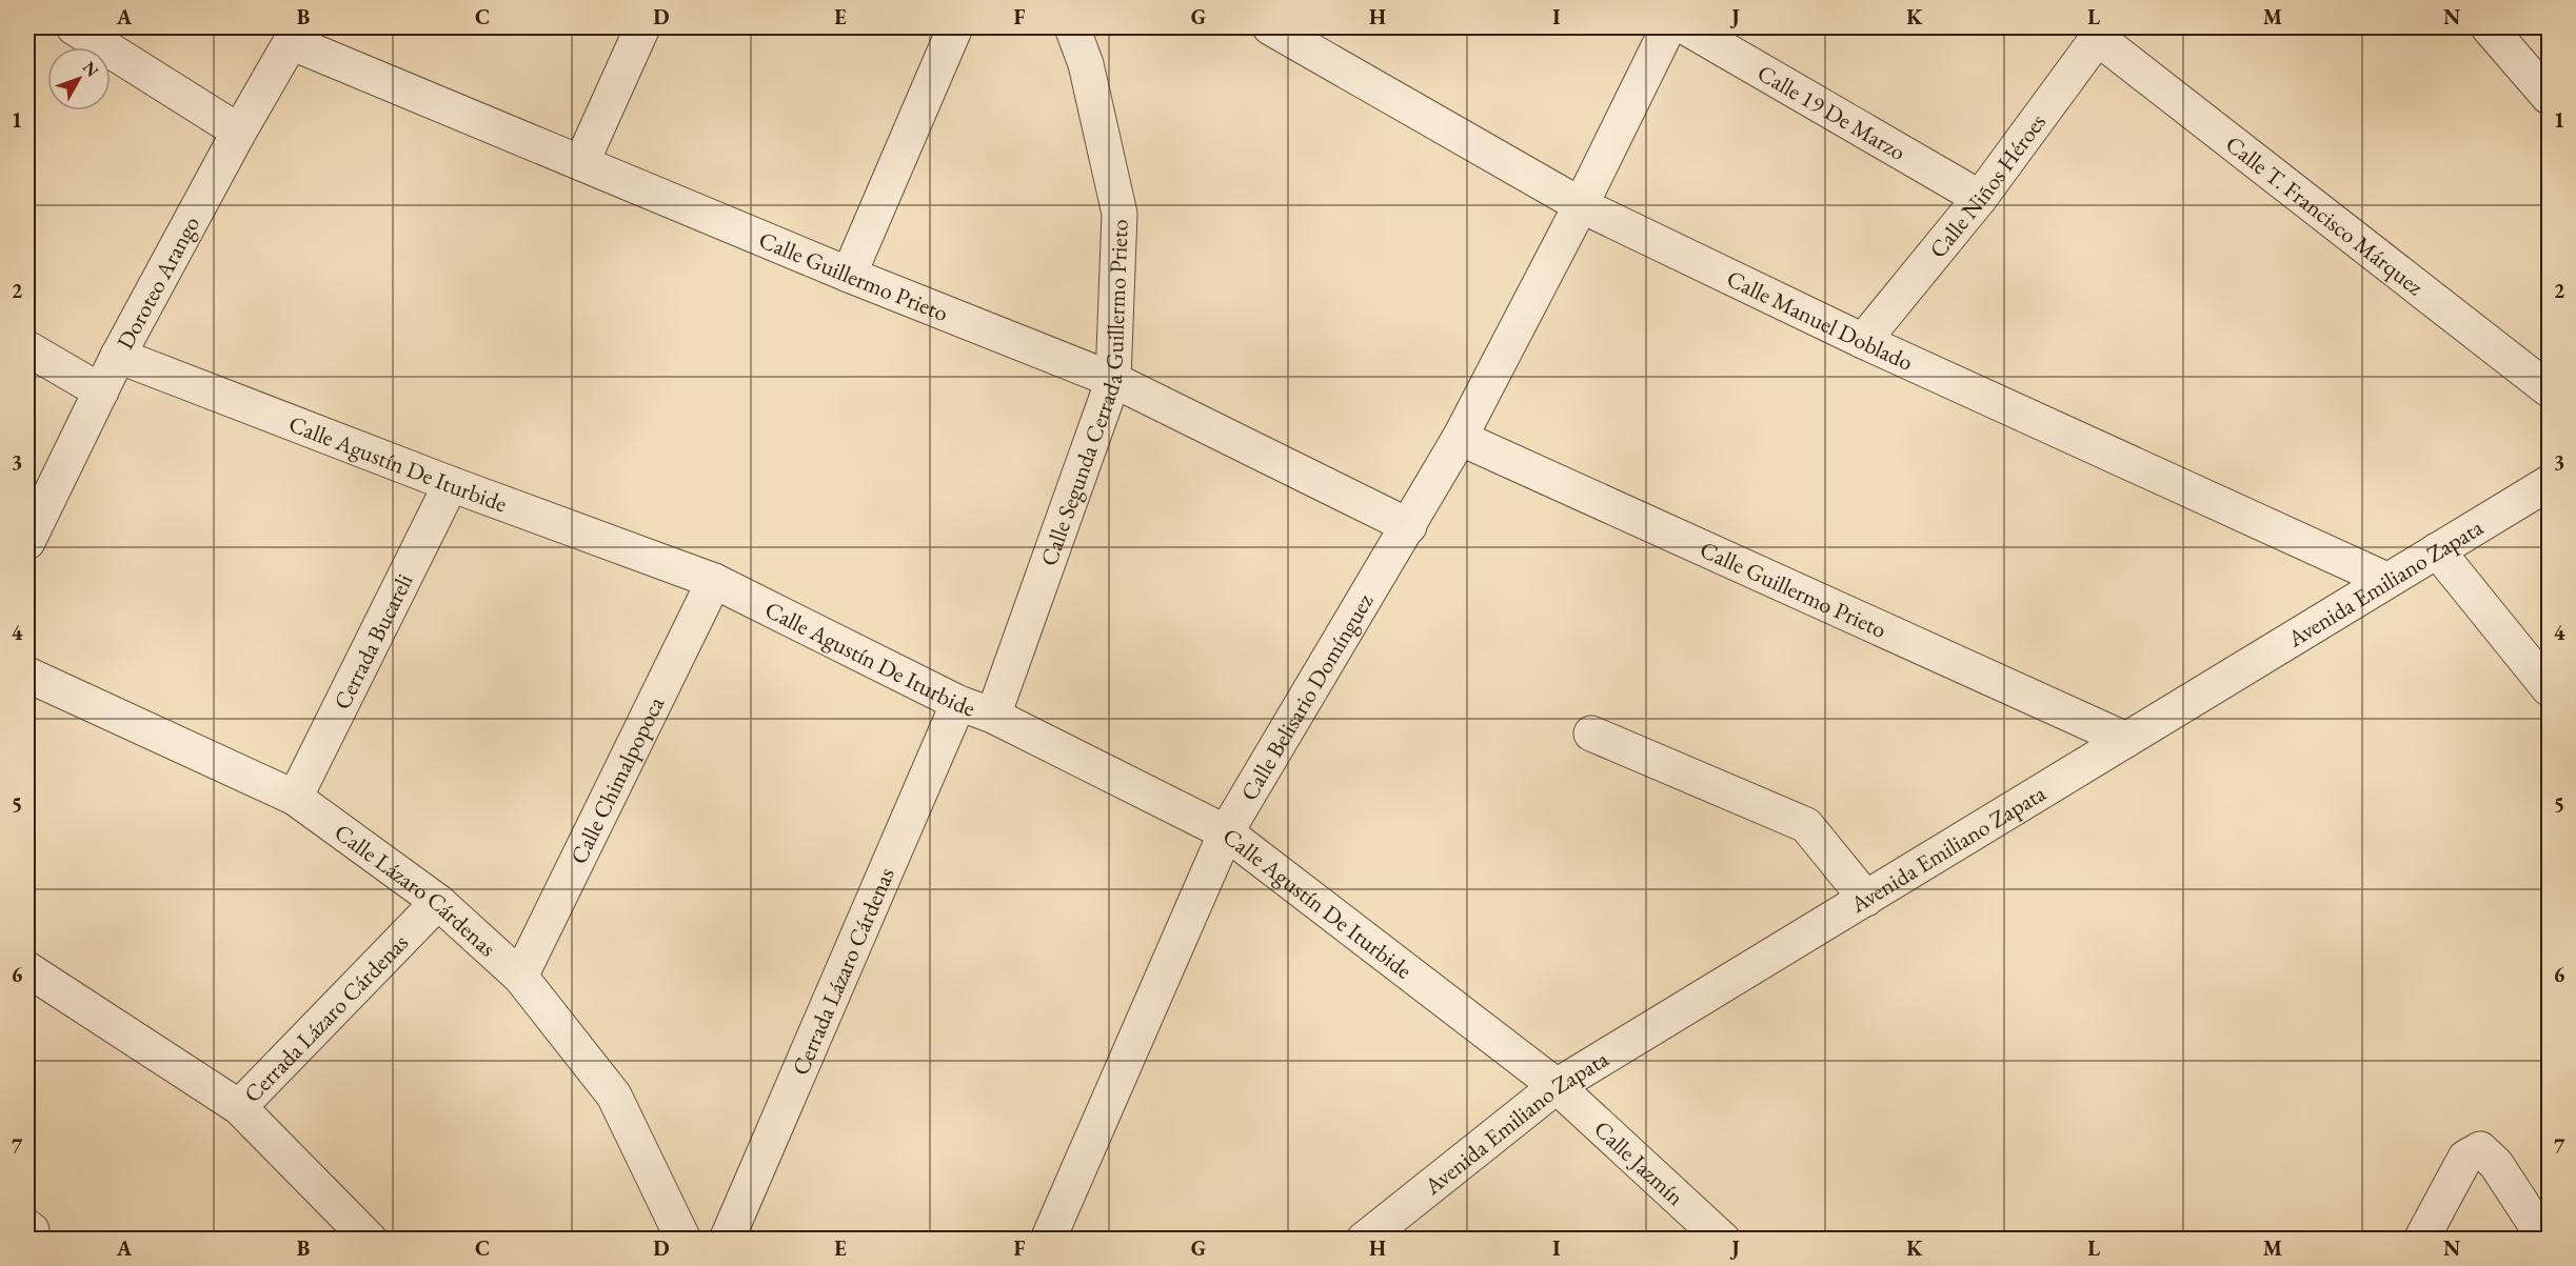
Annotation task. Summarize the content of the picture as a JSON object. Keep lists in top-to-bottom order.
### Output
{
  "streets": {
    "street": [
      "Calle 19 De Marzo",
      "Calle Niños Héroes",
      "Calle T. Francisco Márquez",
      "Calle Guillermo Prieto",
      "Doroteo Arango",
      "Calle Manuel Doblado",
      "Calle Segunda Cerrada Guillermo Prieto",
      "Calle Agustín De Iturbide",
      "Avenida Emiliano Zapata",
      "Cerrada Bucareli",
      "Calle Belisario Domínguez",
      "Calle Chimalpopoca",
      "Calle Lázaro Cárdenas",
      "Cerrada Lázaro Cárdenas",
      "Calle Jazmín"
    ]
  },
  "crossings": [
    ["Calle 19 De Marzo", "Calle Niños Héroes"],
    ["Calle Niños Héroes", "Calle T. Francisco Márquez"],
    ["Calle Niños Héroes", "Calle Manuel Doblado"],
    ["Calle Guillermo Prieto", "Doroteo Arango"],
    ["Calle Guillermo Prieto", "Calle Segunda Cerrada Guillermo Prieto"],
    ["Calle Guillermo Prieto", "Avenida Emiliano Zapata"],
    ["Calle Guillermo Prieto", "Calle Belisario Domínguez"],
    ["Doroteo Arango", "Calle Agustín De Iturbide"],
    ["Calle Manuel Doblado", "Avenida Emiliano Zapata"],
    ["Calle Manuel Doblado", "Calle Belisario Domínguez"],
    ["Calle Segunda Cerrada Guillermo Prieto", "Calle Agustín De Iturbide"],
    ["Calle Agustín De Iturbide", "Avenida Emiliano Zapata"],
    ["Calle Agustín De Iturbide", "Cerrada Bucareli"],
    ["Calle Agustín De Iturbide", "Calle Belisario Domínguez"],
    ["Calle Agustín De Iturbide", "Calle Chimalpopoca"],
    ["Calle Agustín De Iturbide", "Cerrada Lázaro Cárdenas"],
    ["Calle Agustín De Iturbide", "Calle Jazmín"],
    ["Avenida Emiliano Zapata", "Calle Jazmín"],
    ["Cerrada Bucareli", "Calle Lázaro Cárdenas"],
    ["Calle Chimalpopoca", "Calle Lázaro Cárdenas"],
    ["Calle Lázaro Cárdenas", "Cerrada Lázaro Cárdenas"]
  ],
  "north": "top right",
  "grid": {
    "columns": [
      "A",
      "B",
      "C",
      "D",
      "E",
      "F",
      "G",
      "H",
      "I",
      "J",
      "K",
      "L",
      "M",
      "N"
    ],
    "rows": [
      "1",
      "2",
      "3",
      "4",
      "5",
      "6",
      "7"
    ]
  }
}
